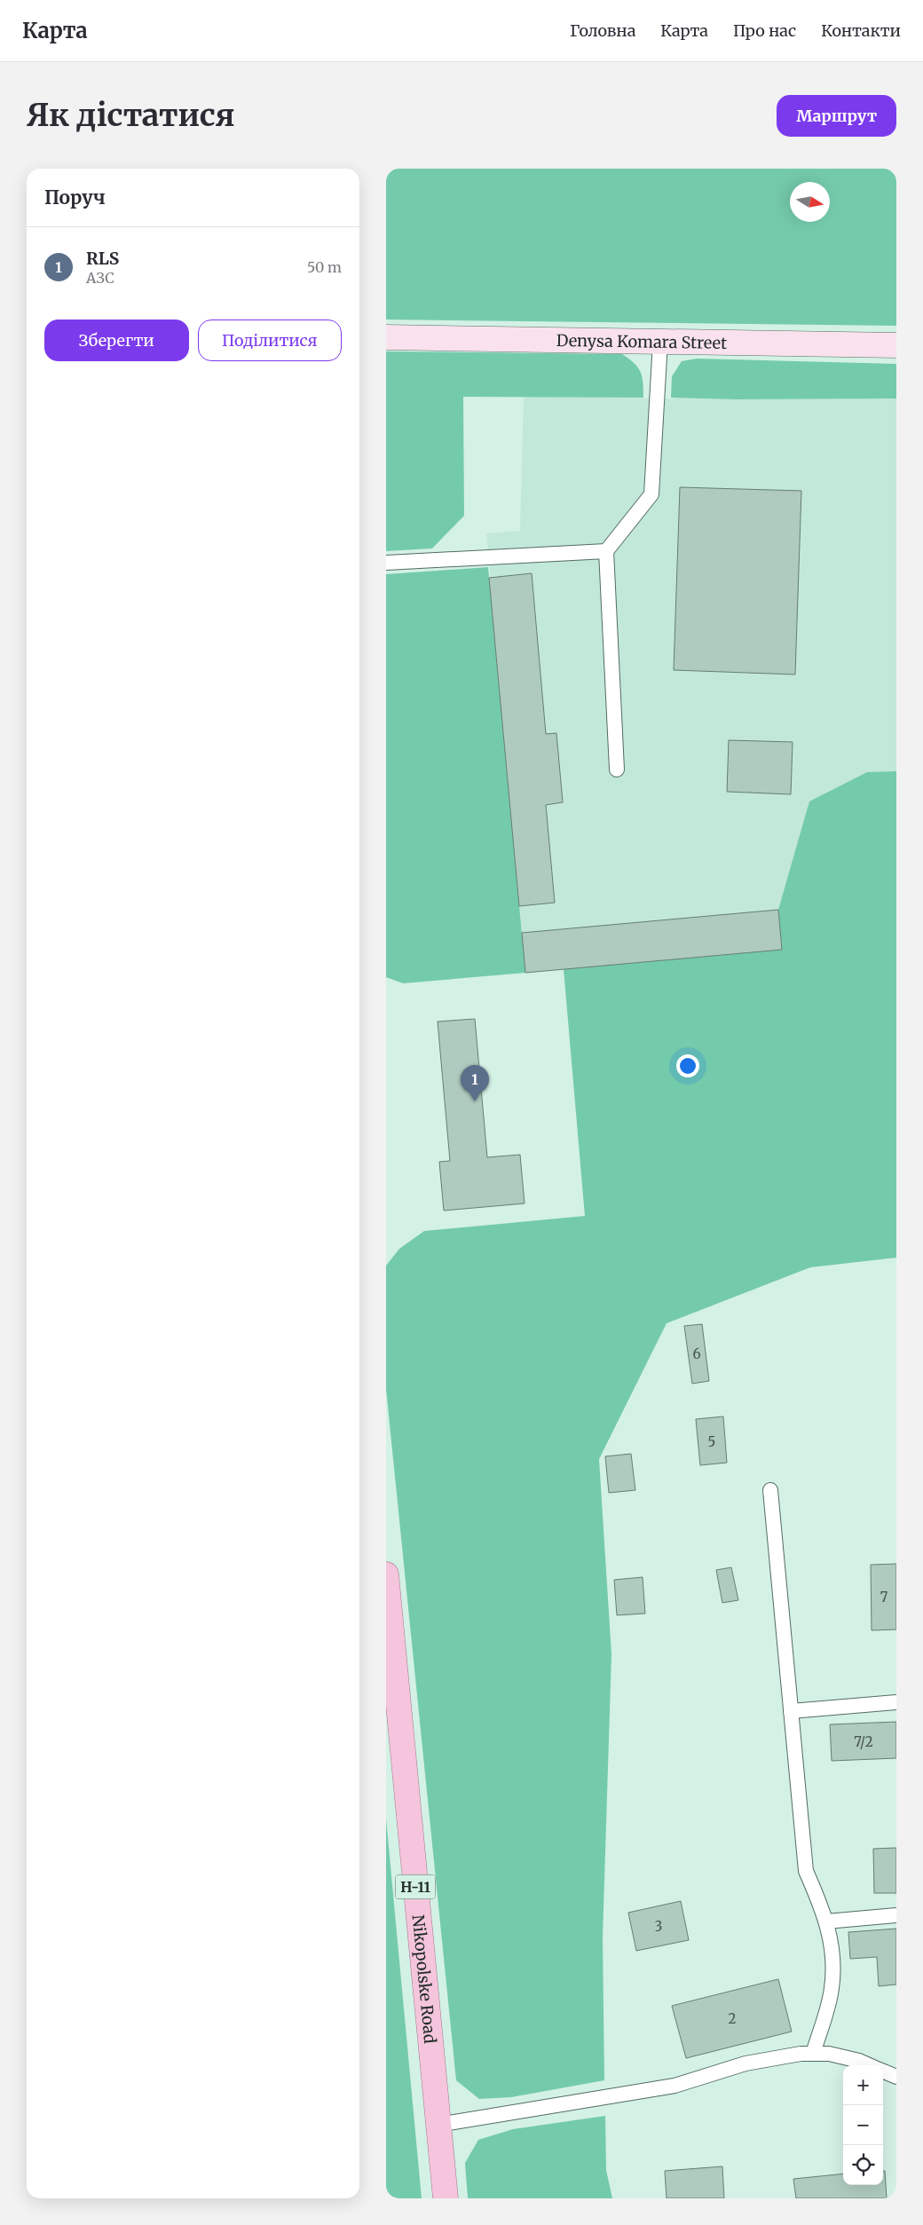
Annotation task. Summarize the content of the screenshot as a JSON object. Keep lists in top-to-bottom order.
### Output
{
  "streets": {
    "main road": ["Н-11", "Nikopolske Road"],
    "street": ["Denysa Komara Street"]
  },
  "house_numbers": [
    "6",
    "5",
    "7",
    "7/2",
    "3",
    "2"
  ],
  "north": "right",
  "page": {
    "header": "Карта",
    "nav": [
      "Головна",
      "Карта",
      "Про нас",
      "Контакти"
    ],
    "buttons": [
      "Маршрут",
      ["Зберегти", "Поділитися"]
    ],
    "title": "Як дістатися",
    "heading": "Поруч",
    "list": [
      {
        "mark": "1",
        "name": "RLS",
        "note": "АЗС",
        "value": "50 m"
      }
    ],
    "pins": "1",
    "map_buttons": ["+", "−"]
  }
}
